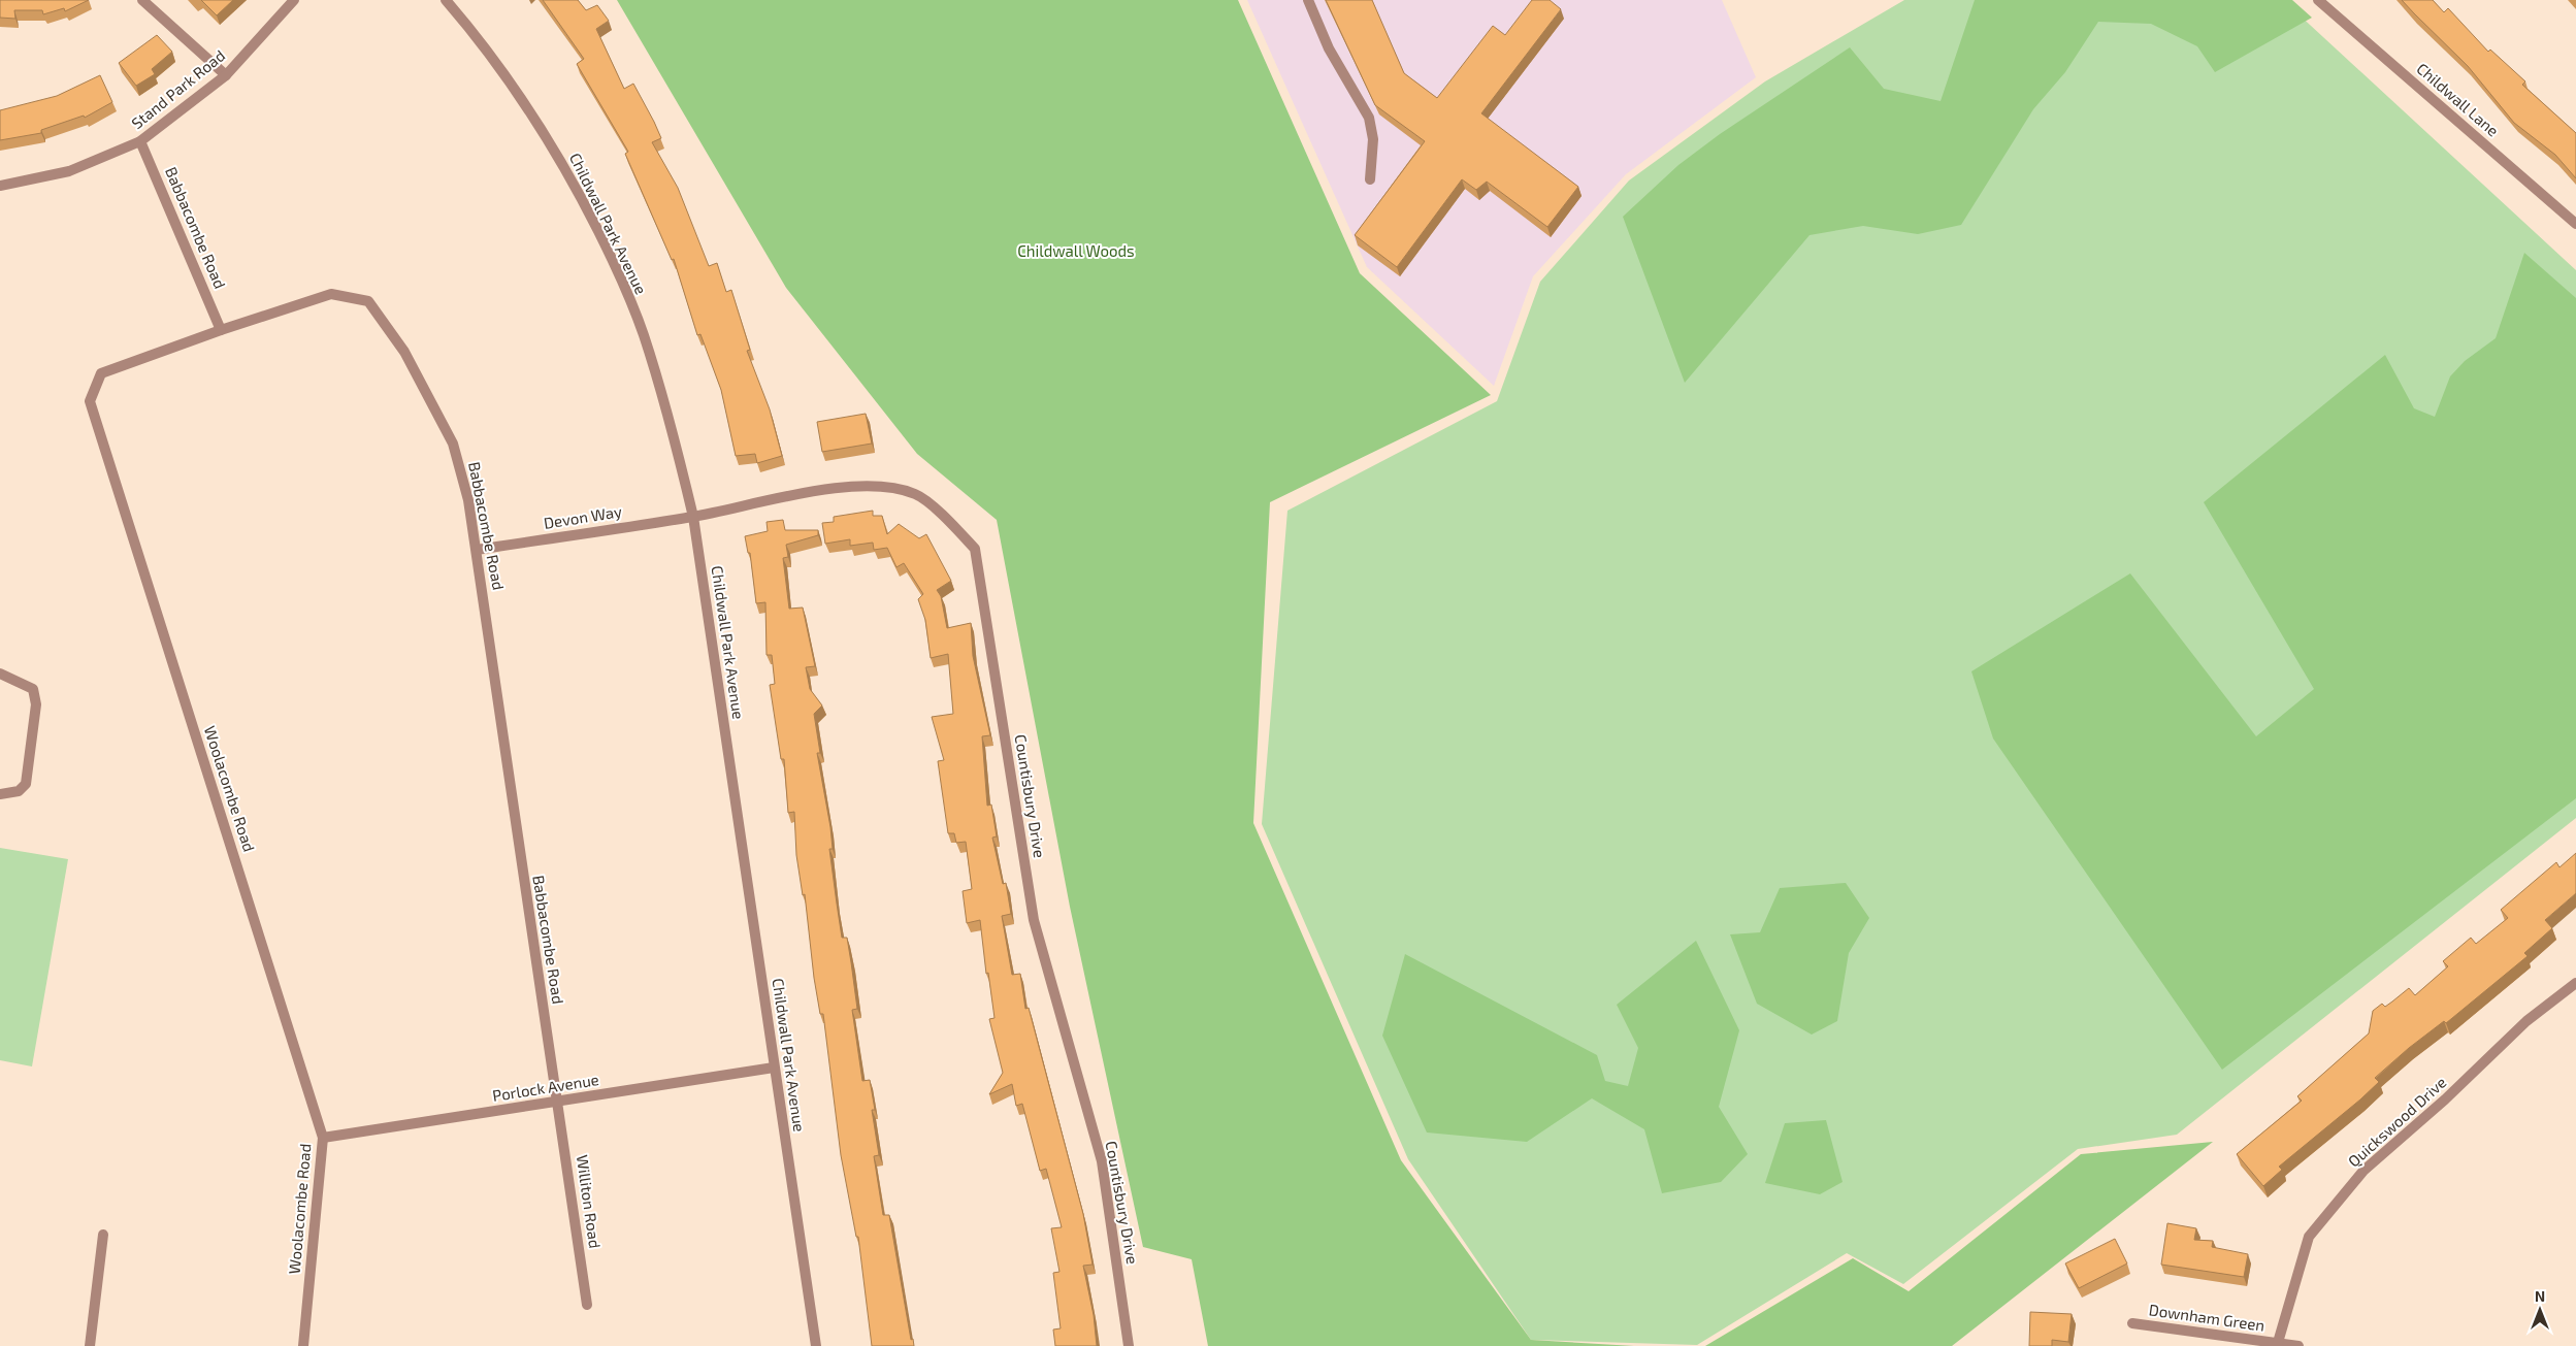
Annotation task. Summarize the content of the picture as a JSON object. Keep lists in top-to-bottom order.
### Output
{
  "streets": {
    "street": [
      "Stand Park Road",
      "Childwall Lane",
      "Childwall Park Avenue",
      "Babbacombe Road",
      "Devon Way",
      "Woolacombe Road",
      "Countisbury Drive",
      "Porlock Avenue",
      "Quickswood Drive",
      "Williton Road",
      "Downham Green"
    ]
  },
  "crossings": [
    ["Stand Park Road", "Babbacombe Road"],
    ["Childwall Park Avenue", "Devon Way"],
    ["Childwall Park Avenue", "Countisbury Drive"],
    ["Childwall Park Avenue", "Porlock Avenue"],
    ["Babbacombe Road", "Devon Way"],
    ["Babbacombe Road", "Woolacombe Road"],
    ["Babbacombe Road", "Porlock Avenue"],
    ["Babbacombe Road", "Williton Road"],
    ["Devon Way", "Countisbury Drive"],
    ["Woolacombe Road", "Porlock Avenue"],
    ["Porlock Avenue", "Williton Road"],
    ["Quickswood Drive", "Downham Green"]
  ],
  "parks": ["Childwall Woods"],
  "north": "top"
}
